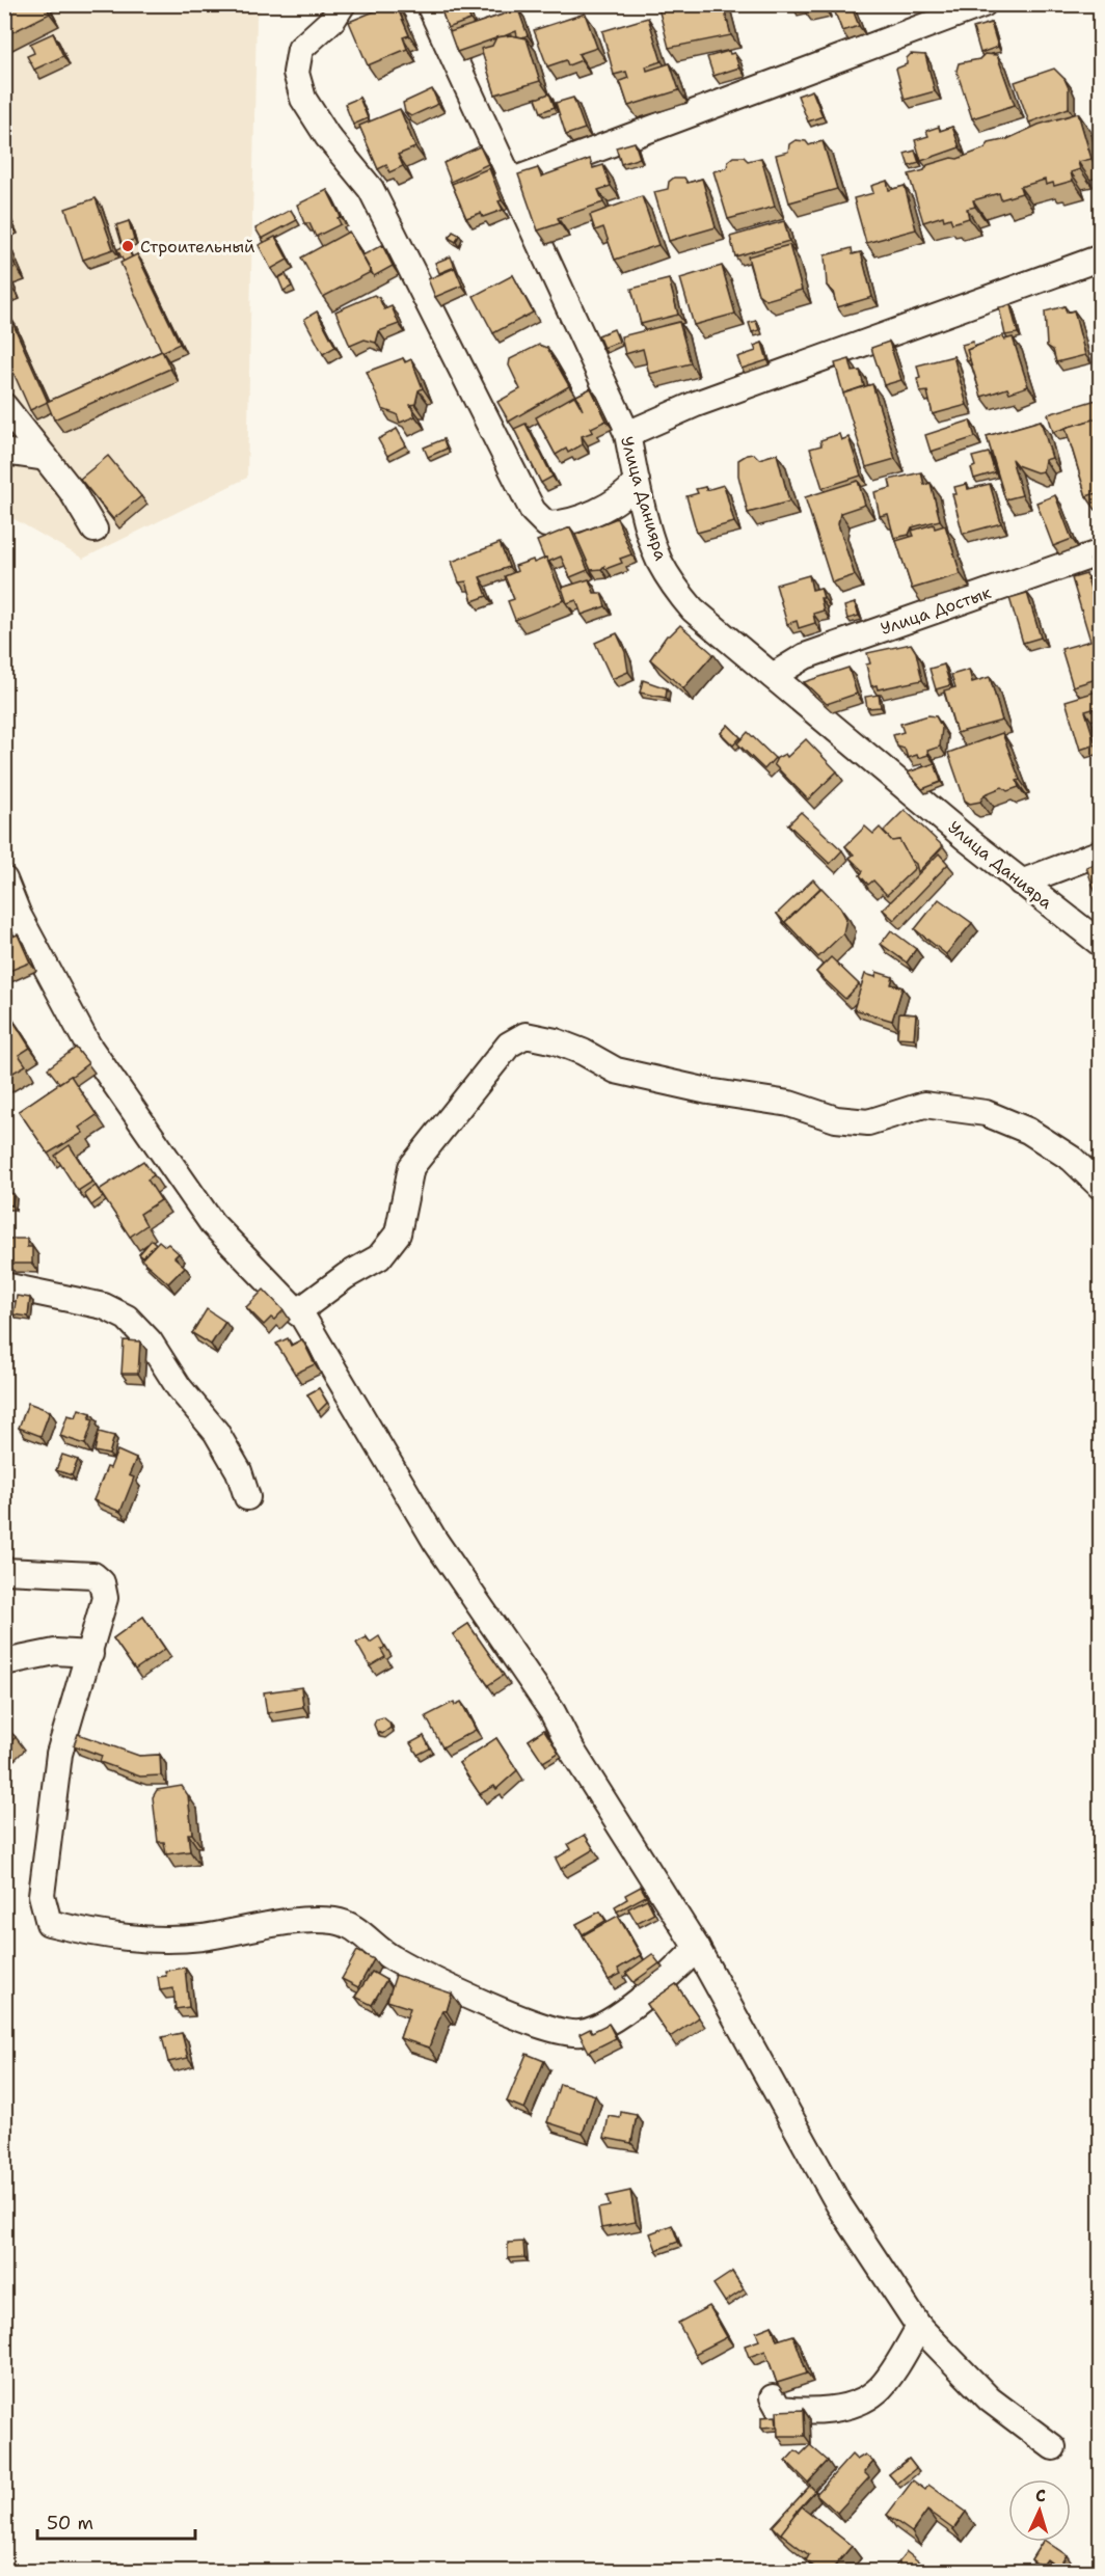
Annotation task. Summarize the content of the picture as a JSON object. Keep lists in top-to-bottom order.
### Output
{
  "streets": {
    "street": ["Улица Данияра", "Улица Достык"]
  },
  "crossings": [
    ["Улица Данияра", "Улица Достык"]
  ],
  "places": ["Строительный"],
  "scale_bar": "50 m",
  "north": "top"
}
